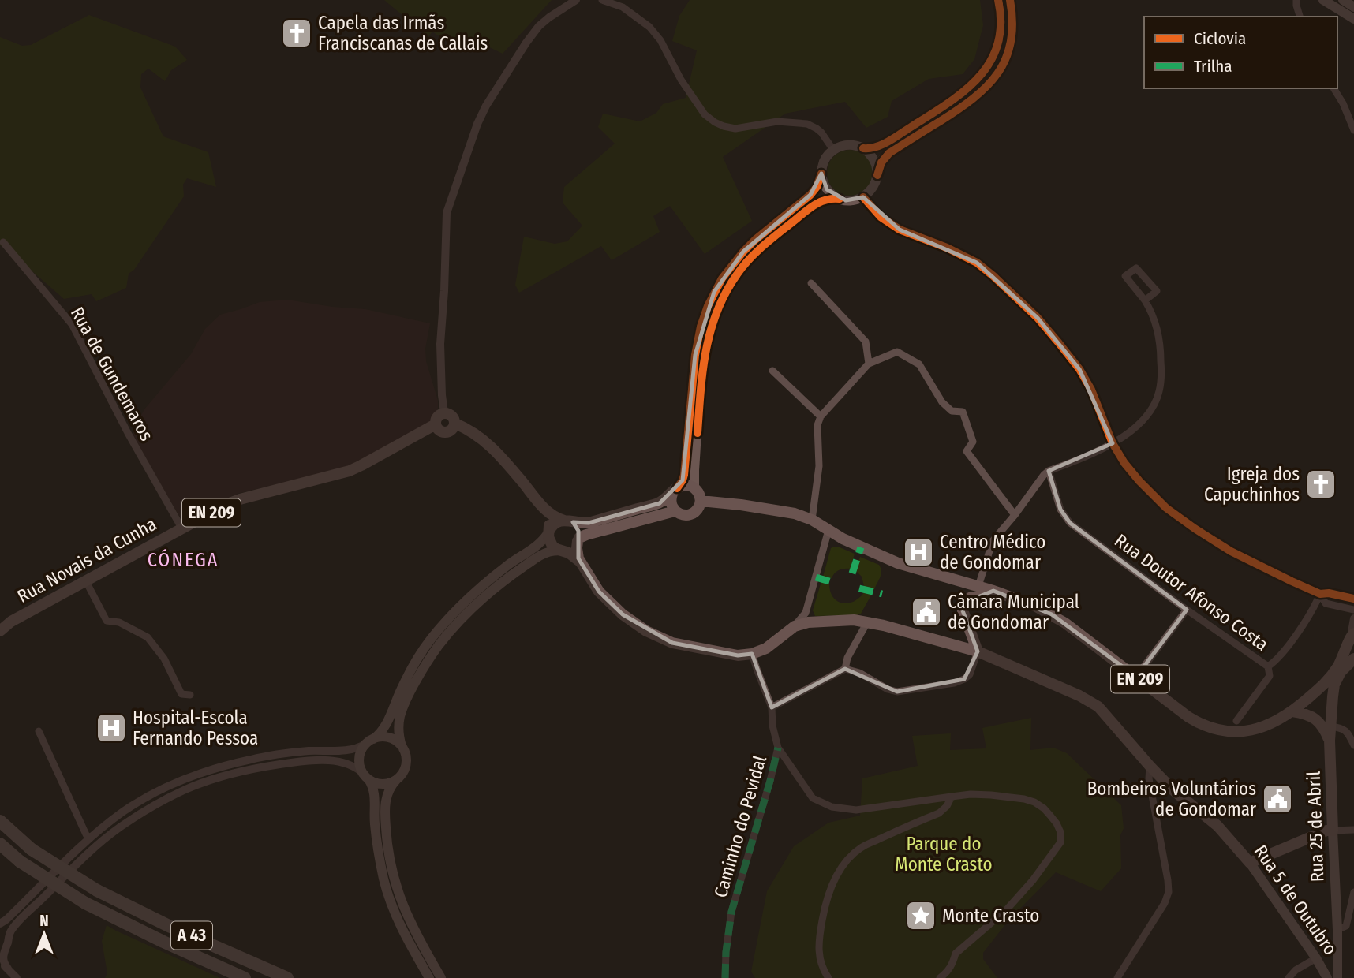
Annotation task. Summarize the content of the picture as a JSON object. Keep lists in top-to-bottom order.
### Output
{
  "streets": {
    "highway": ["A 43"],
    "main road": [
      "EN 209",
      "Rua Novais da Cunha",
      "Rua 25 de Abril",
      "Rua 5 de Outubro"
    ],
    "street": ["Rua de Gundemaros", "Rua Doutor Afonso Costa", "Caminho do Pevidal"]
  },
  "crossings": [
    ["Rua de Gundemaros", "Rua Novais da Cunha"],
    ["EN 209", "Rua Novais da Cunha"],
    ["Rua 25 de Abril", "Rua 5 de Outubro"]
  ],
  "districts": ["CÓNEGA"],
  "parks": ["Parque do Monte Crasto"],
  "places": {
    "church": ["Capela das Irmãs Franciscanas de Callais", "Igreja dos Capuchinhos"],
    "hospital": ["Centro Médico de Gondomar", "Hospital-Escola Fernando Pessoa"],
    "public building": ["Câmara Municipal de Gondomar", "Bombeiros Voluntários de Gondomar"],
    "place": ["Monte Crasto"]
  },
  "legend": ["Ciclovia", "Trilha"],
  "north": "top"
}
